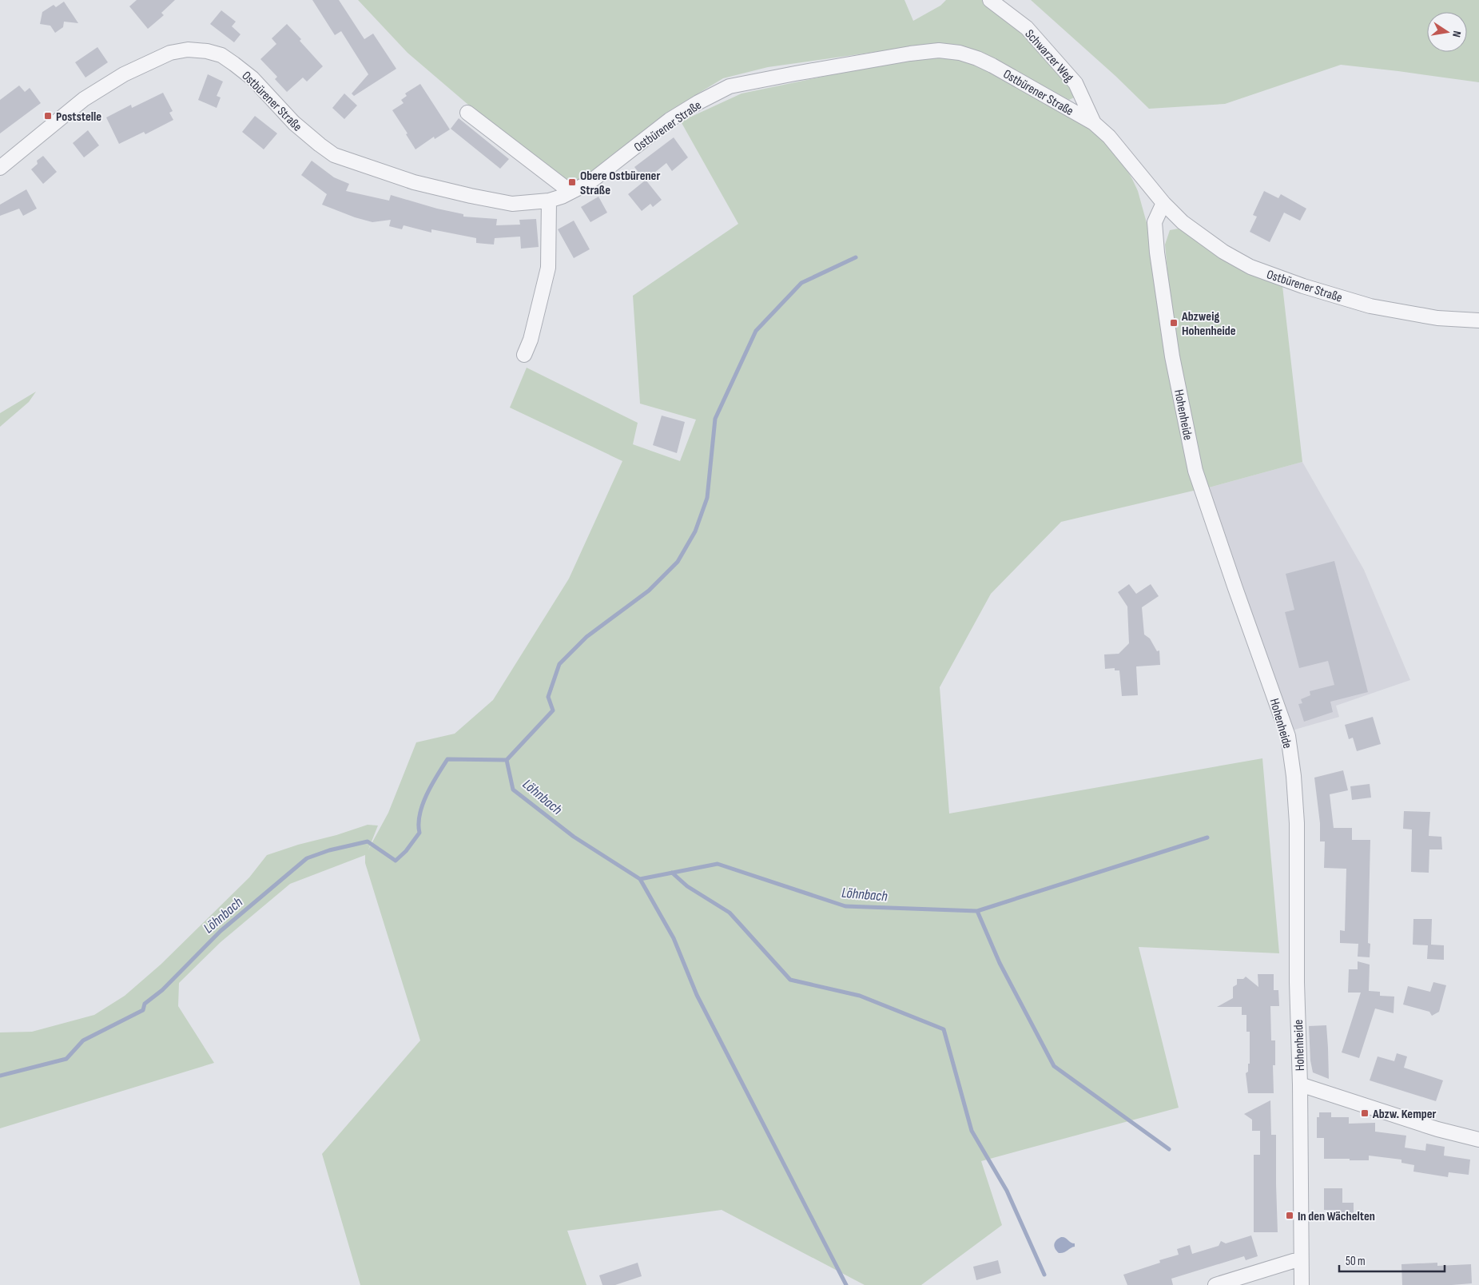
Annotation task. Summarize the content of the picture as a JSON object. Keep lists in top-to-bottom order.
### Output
{
  "streets": {
    "street": ["Schwarzer Weg", "Ostbürener Straße", "Hohenheide"]
  },
  "crossings": [
    ["Schwarzer Weg", "Ostbürener Straße"],
    ["Ostbürener Straße", "Hohenheide"]
  ],
  "water": ["Löhnbach"],
  "places": {
    "transit": [
      "Poststelle",
      "Obere Ostbürener Straße",
      "Abzweig Hohenheide",
      "Abzw. Kemper",
      "In den Wächelten"
    ]
  },
  "scale_bar": "50 m",
  "north": "right"
}
